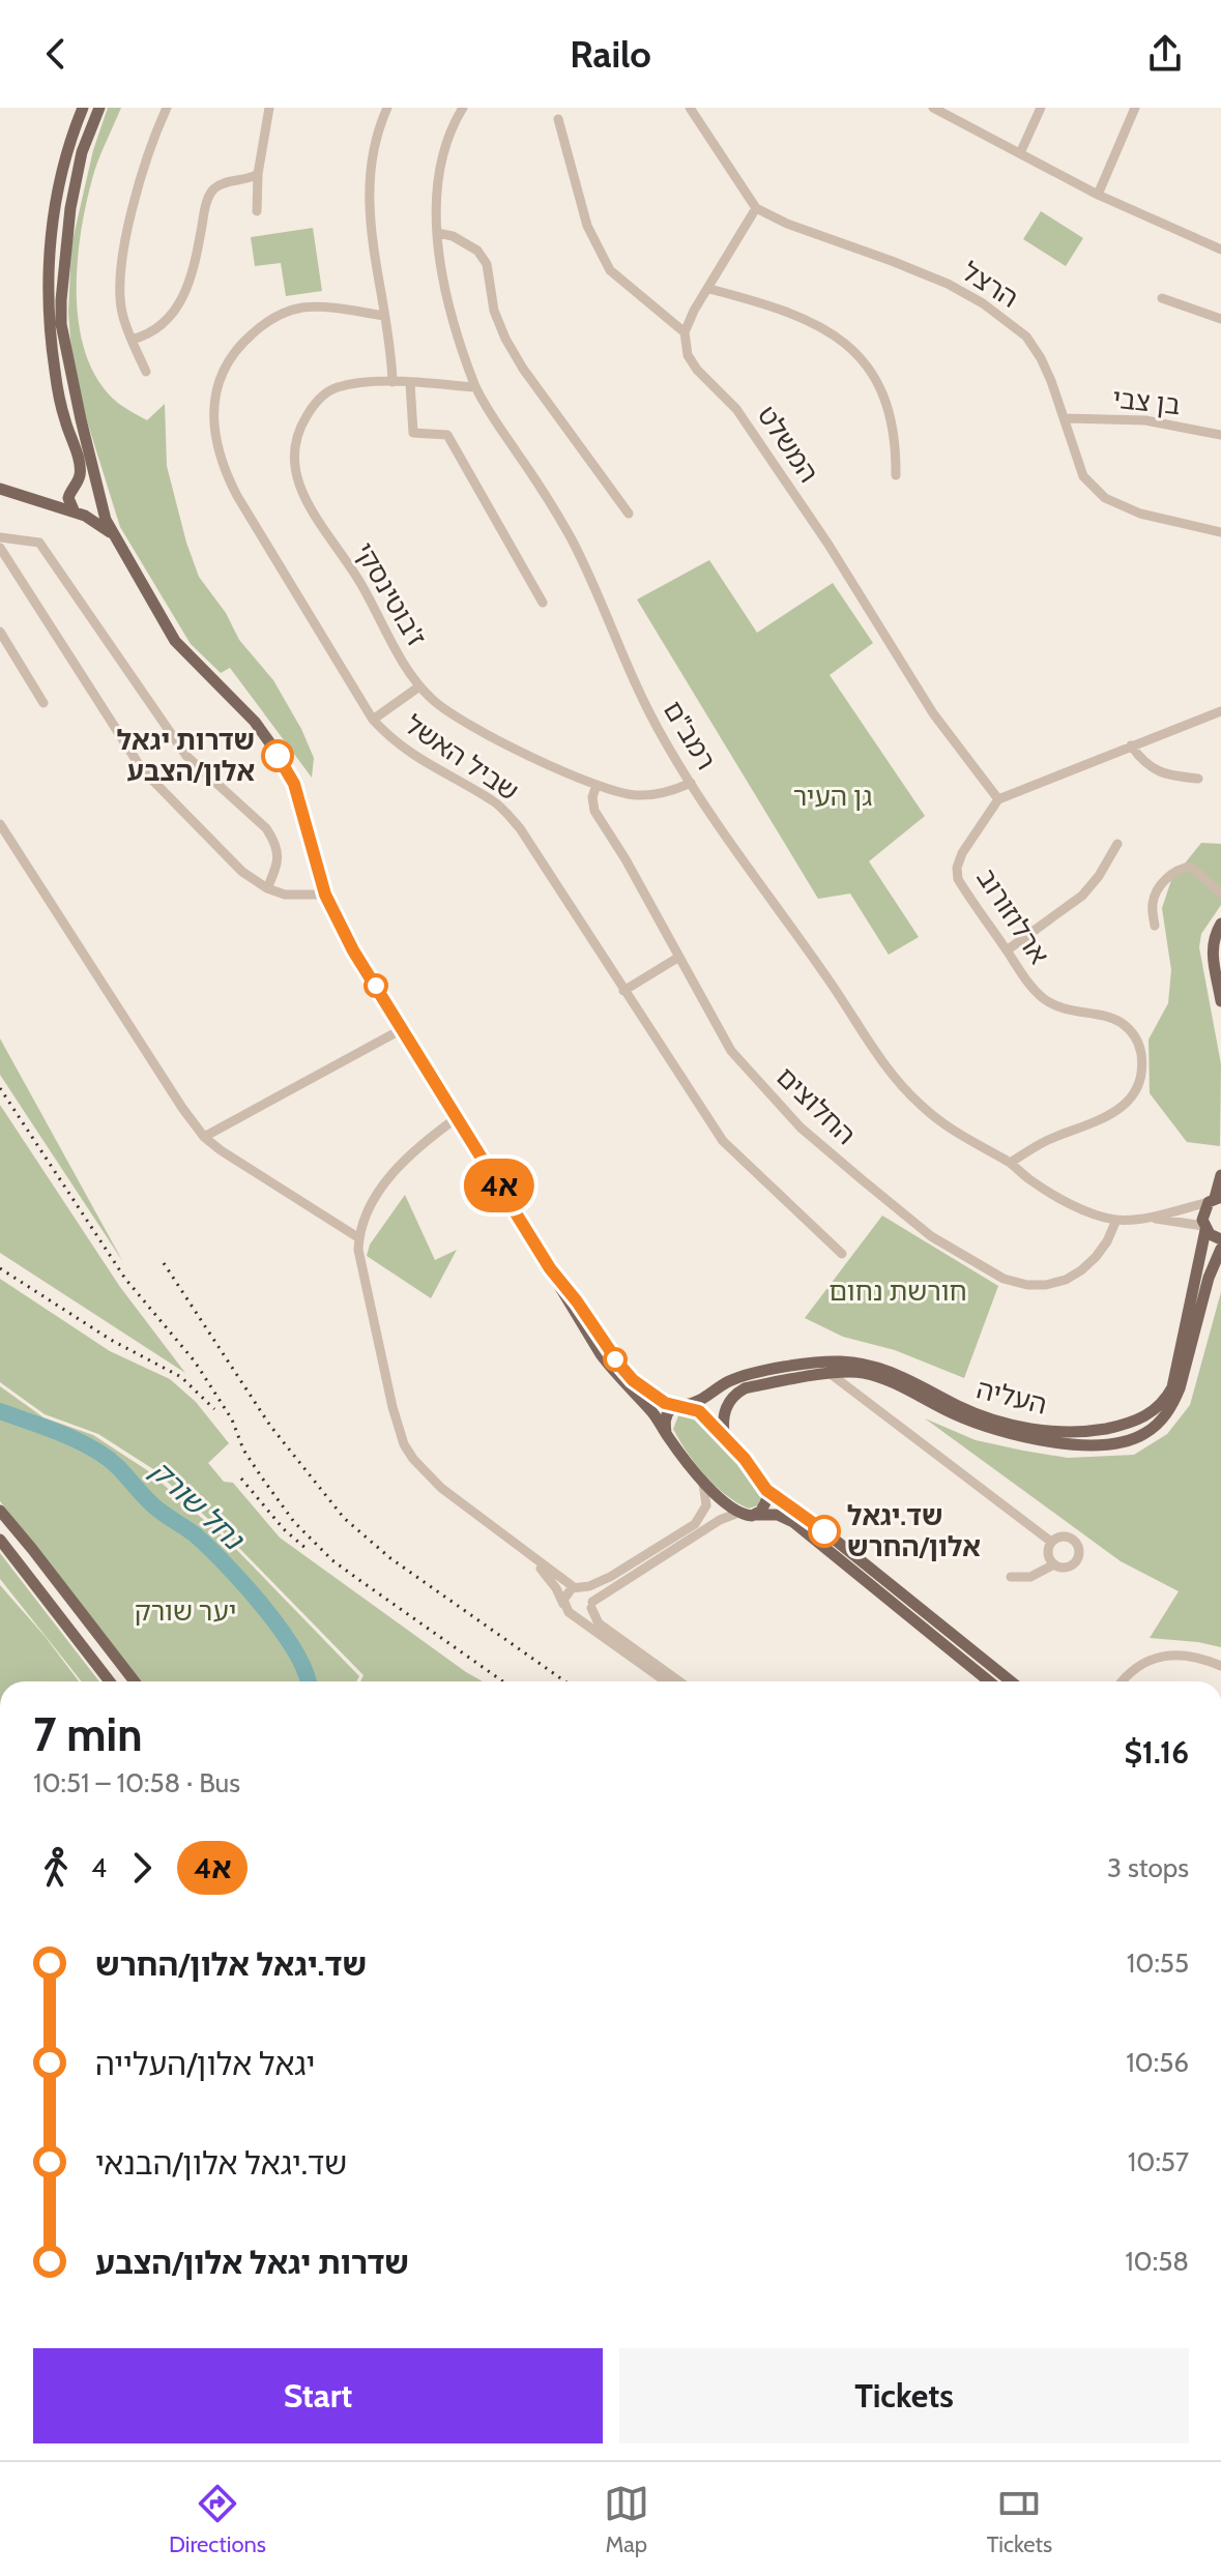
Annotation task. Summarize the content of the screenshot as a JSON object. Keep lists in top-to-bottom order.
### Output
{
  "streets": {
    "main road": ["העליה"],
    "street": [
      "הרצל",
      "בן צבי",
      "המשלט",
      "ז'בוטינסקי",
      "רמב\"ם",
      "שביל האשל",
      "ארלוזורוב",
      "החלוצים"
    ]
  },
  "crossings": [
    ["הרצל", "בן צבי"],
    ["המשלט", "ארלוזורוב"],
    ["ז'בוטינסקי", "רמב\"ם"],
    ["ז'בוטינסקי", "החלוצים"],
    ["רמב\"ם", "ארלוזורוב"],
    ["רמב\"ם", "החלוצים"],
    ["רמב\"ם", "העליה"]
  ],
  "water": ["נחל שורק"],
  "parks": ["גן העיר", "חורשת נחום", "יער שורק"],
  "places": ["שדרות יגאל אלון/הצבע", "שד.יגאל אלון/החרש"],
  "lines": ["bus line 4א"],
  "page": {
    "header": "Railo",
    "on_map": "4א",
    "heading": ["7 min", "10:51 – 10:58 · Bus", "$1.16"],
    "legs": ["4", "4א", "3 stops"],
    "list": [
      {
        "name": "שד.יגאל אלון/החרש",
        "value": "10:55"
      },
      {
        "name": "יגאל אלון/העלייה",
        "value": "10:56"
      },
      {
        "name": "שד.יגאל אלון/הבנאי",
        "value": "10:57"
      },
      {
        "name": "שדרות יגאל אלון/הצבע",
        "value": "10:58"
      }
    ],
    "buttons": ["Start", "Tickets"],
    "tabs": ["Directions", "Map", "Tickets"]
  }
}
